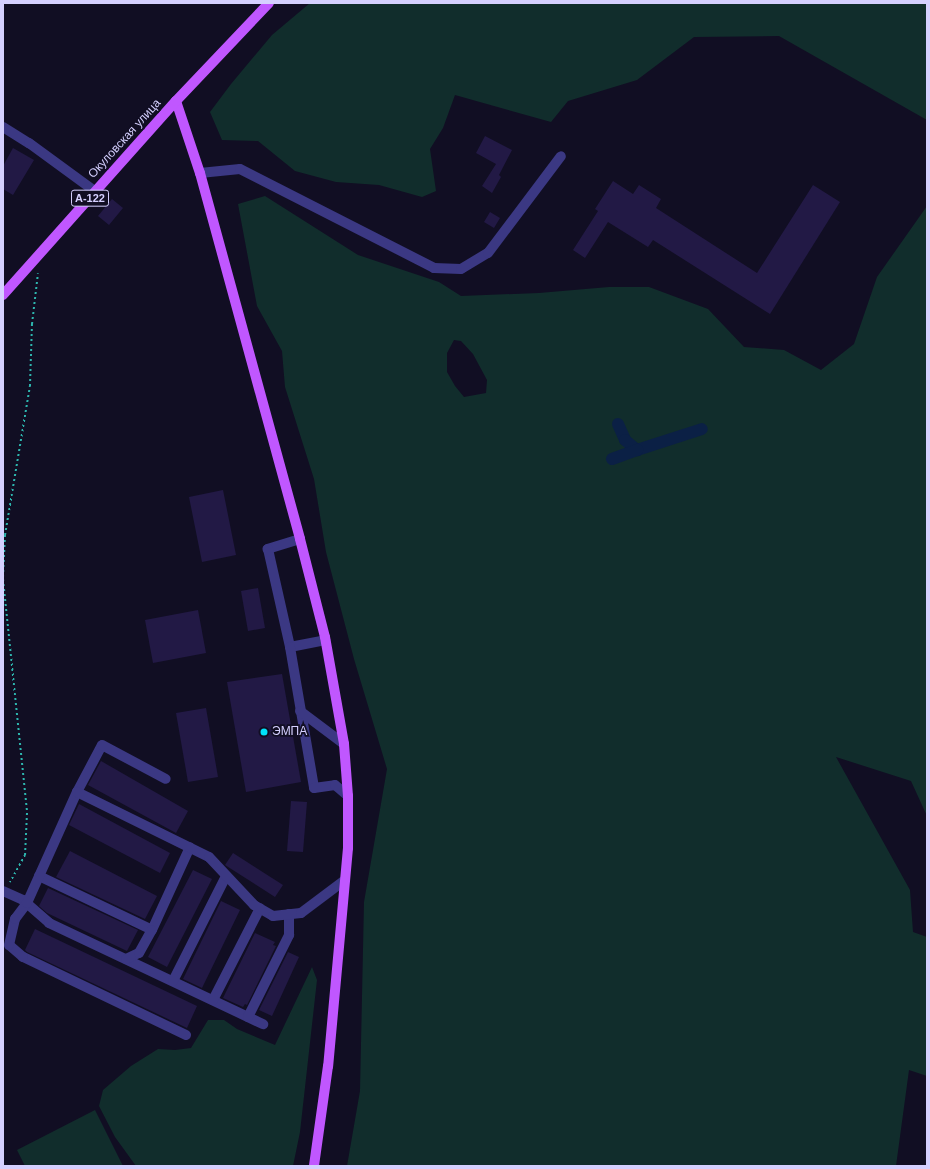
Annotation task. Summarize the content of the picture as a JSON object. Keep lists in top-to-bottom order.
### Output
{
  "streets": {
    "main road": ["Окуловская улица", "А-122"]
  },
  "places": ["ЭМПА"]
}
